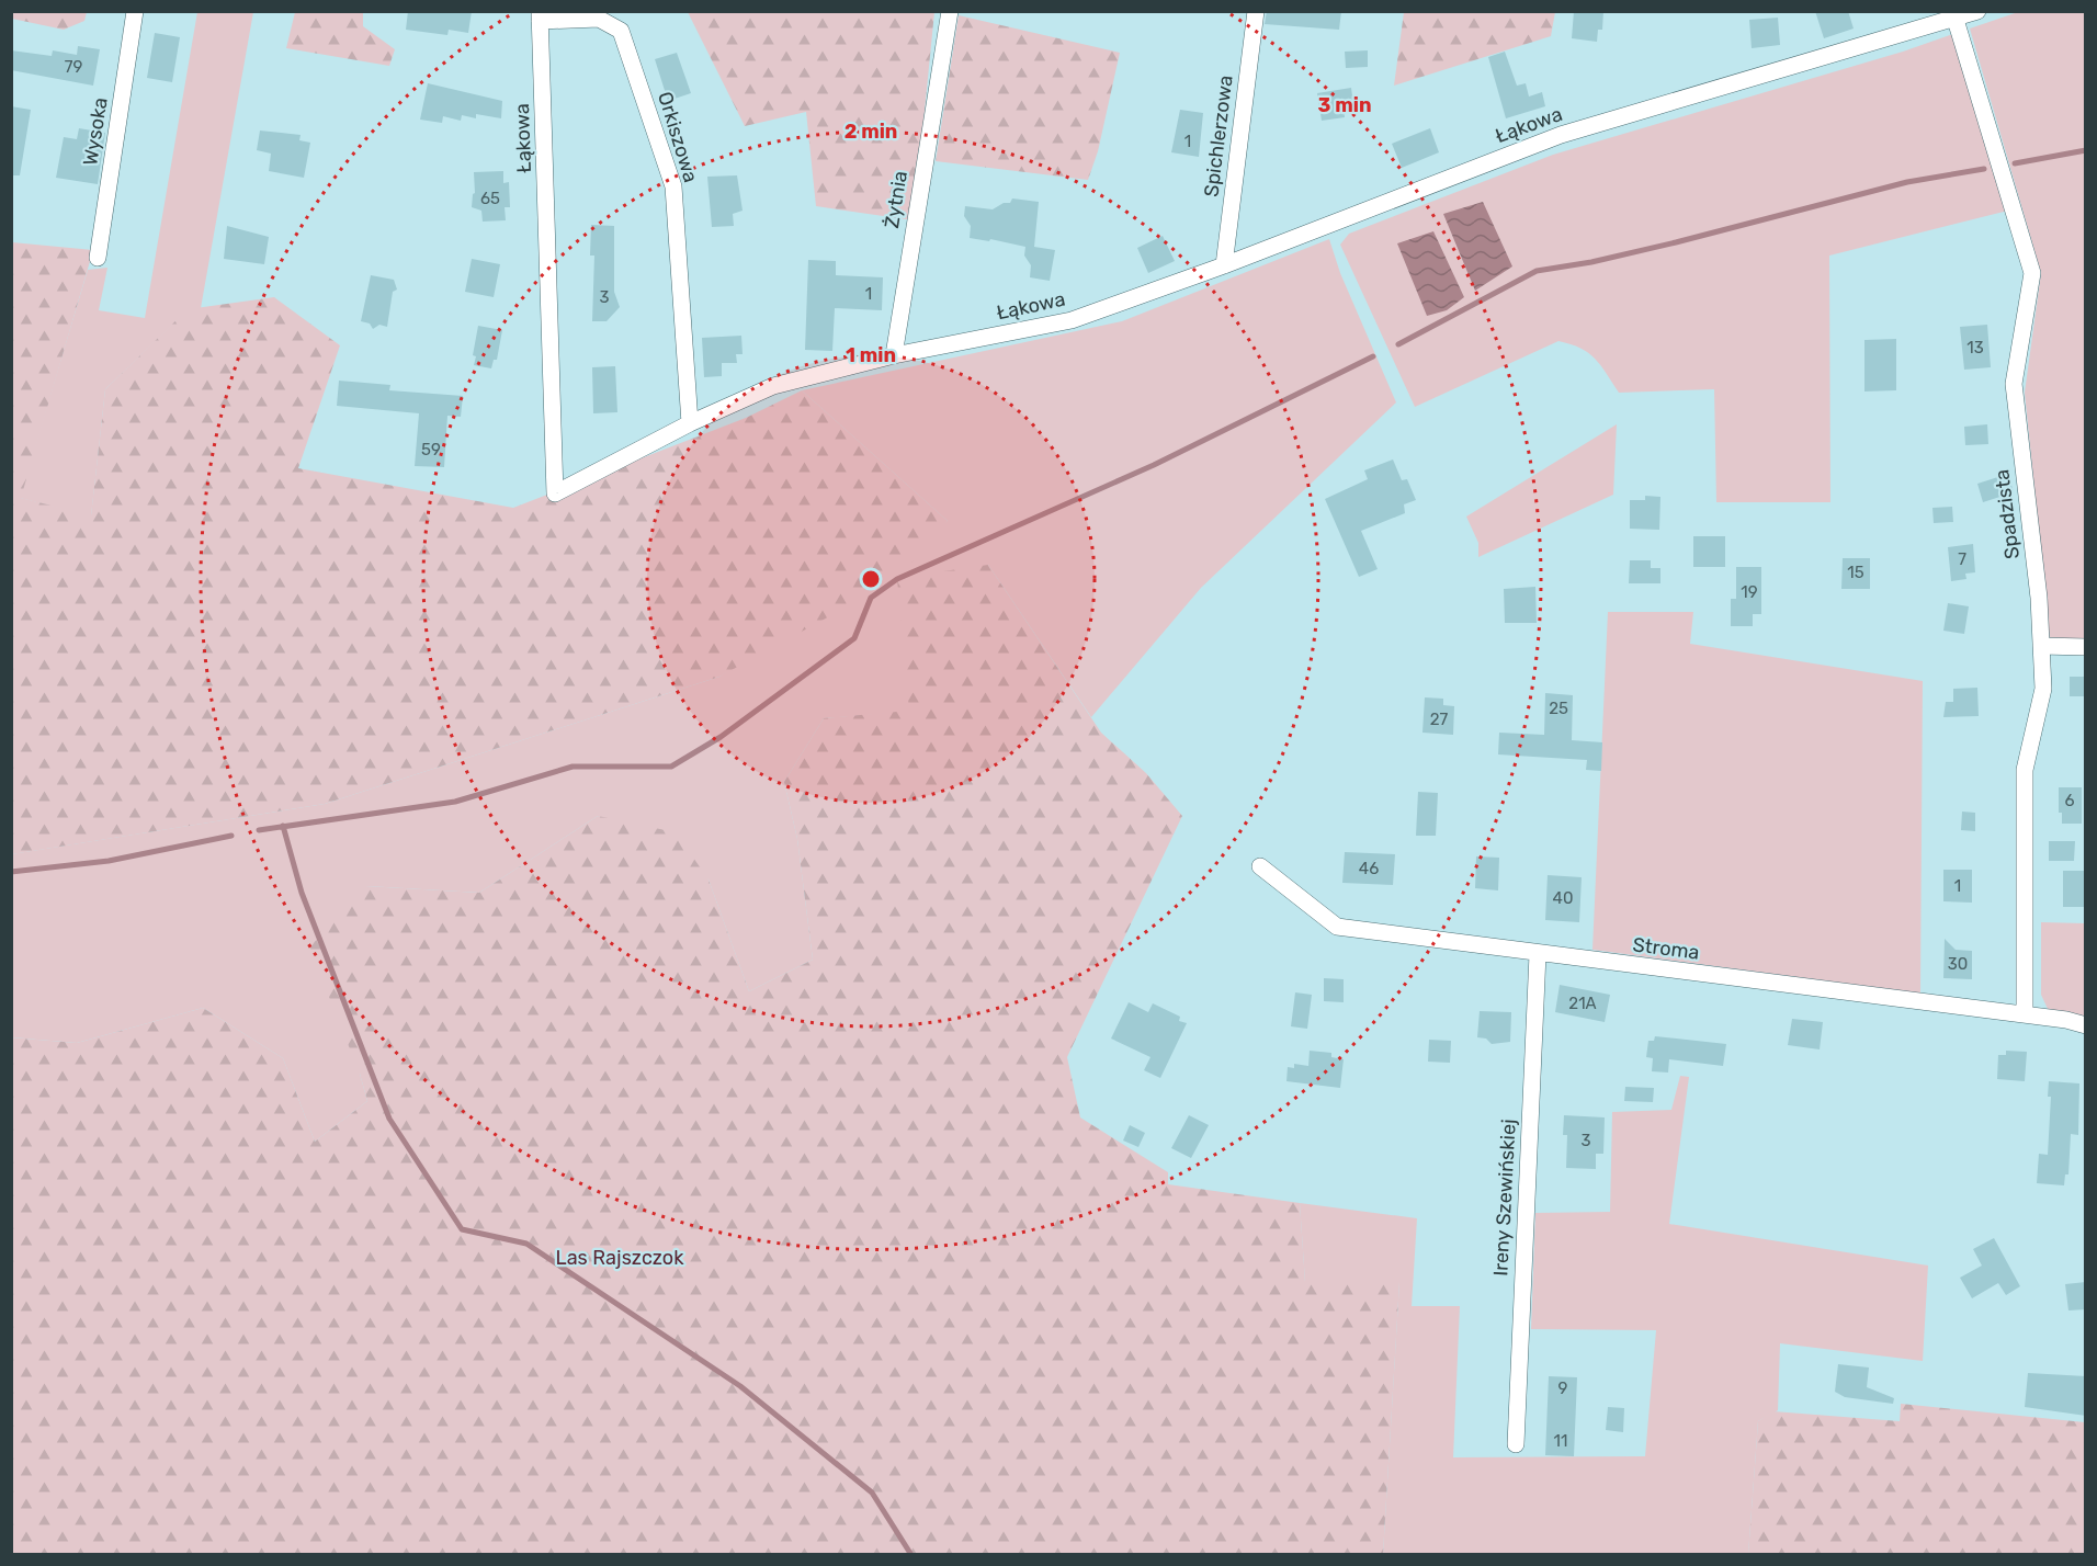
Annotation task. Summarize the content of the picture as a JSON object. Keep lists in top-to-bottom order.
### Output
{
  "streets": {
    "street": [
      "Łąkowa",
      "Wysoka",
      "Spichlerzowa",
      "Orkiszowa",
      "Żytnia",
      "Spadzista",
      "Stroma",
      "Ireny Szewińskiej"
    ]
  },
  "crossings": [
    ["Łąkowa", "Spichlerzowa"],
    ["Łąkowa", "Orkiszowa"],
    ["Łąkowa", "Żytnia"],
    ["Łąkowa", "Spadzista"],
    ["Spadzista", "Stroma"],
    ["Stroma", "Ireny Szewińskiej"]
  ],
  "parks": ["Las Rajszczok"],
  "house_numbers": [
    "79",
    "1",
    "65",
    "1",
    "3",
    "13",
    "59",
    "7",
    "15",
    "19",
    "25",
    "27",
    "6",
    "46",
    "1",
    "40",
    "30",
    "21A",
    "3",
    "9",
    "11"
  ],
  "rings": ["3 min", "2 min", "1 min"]
}
